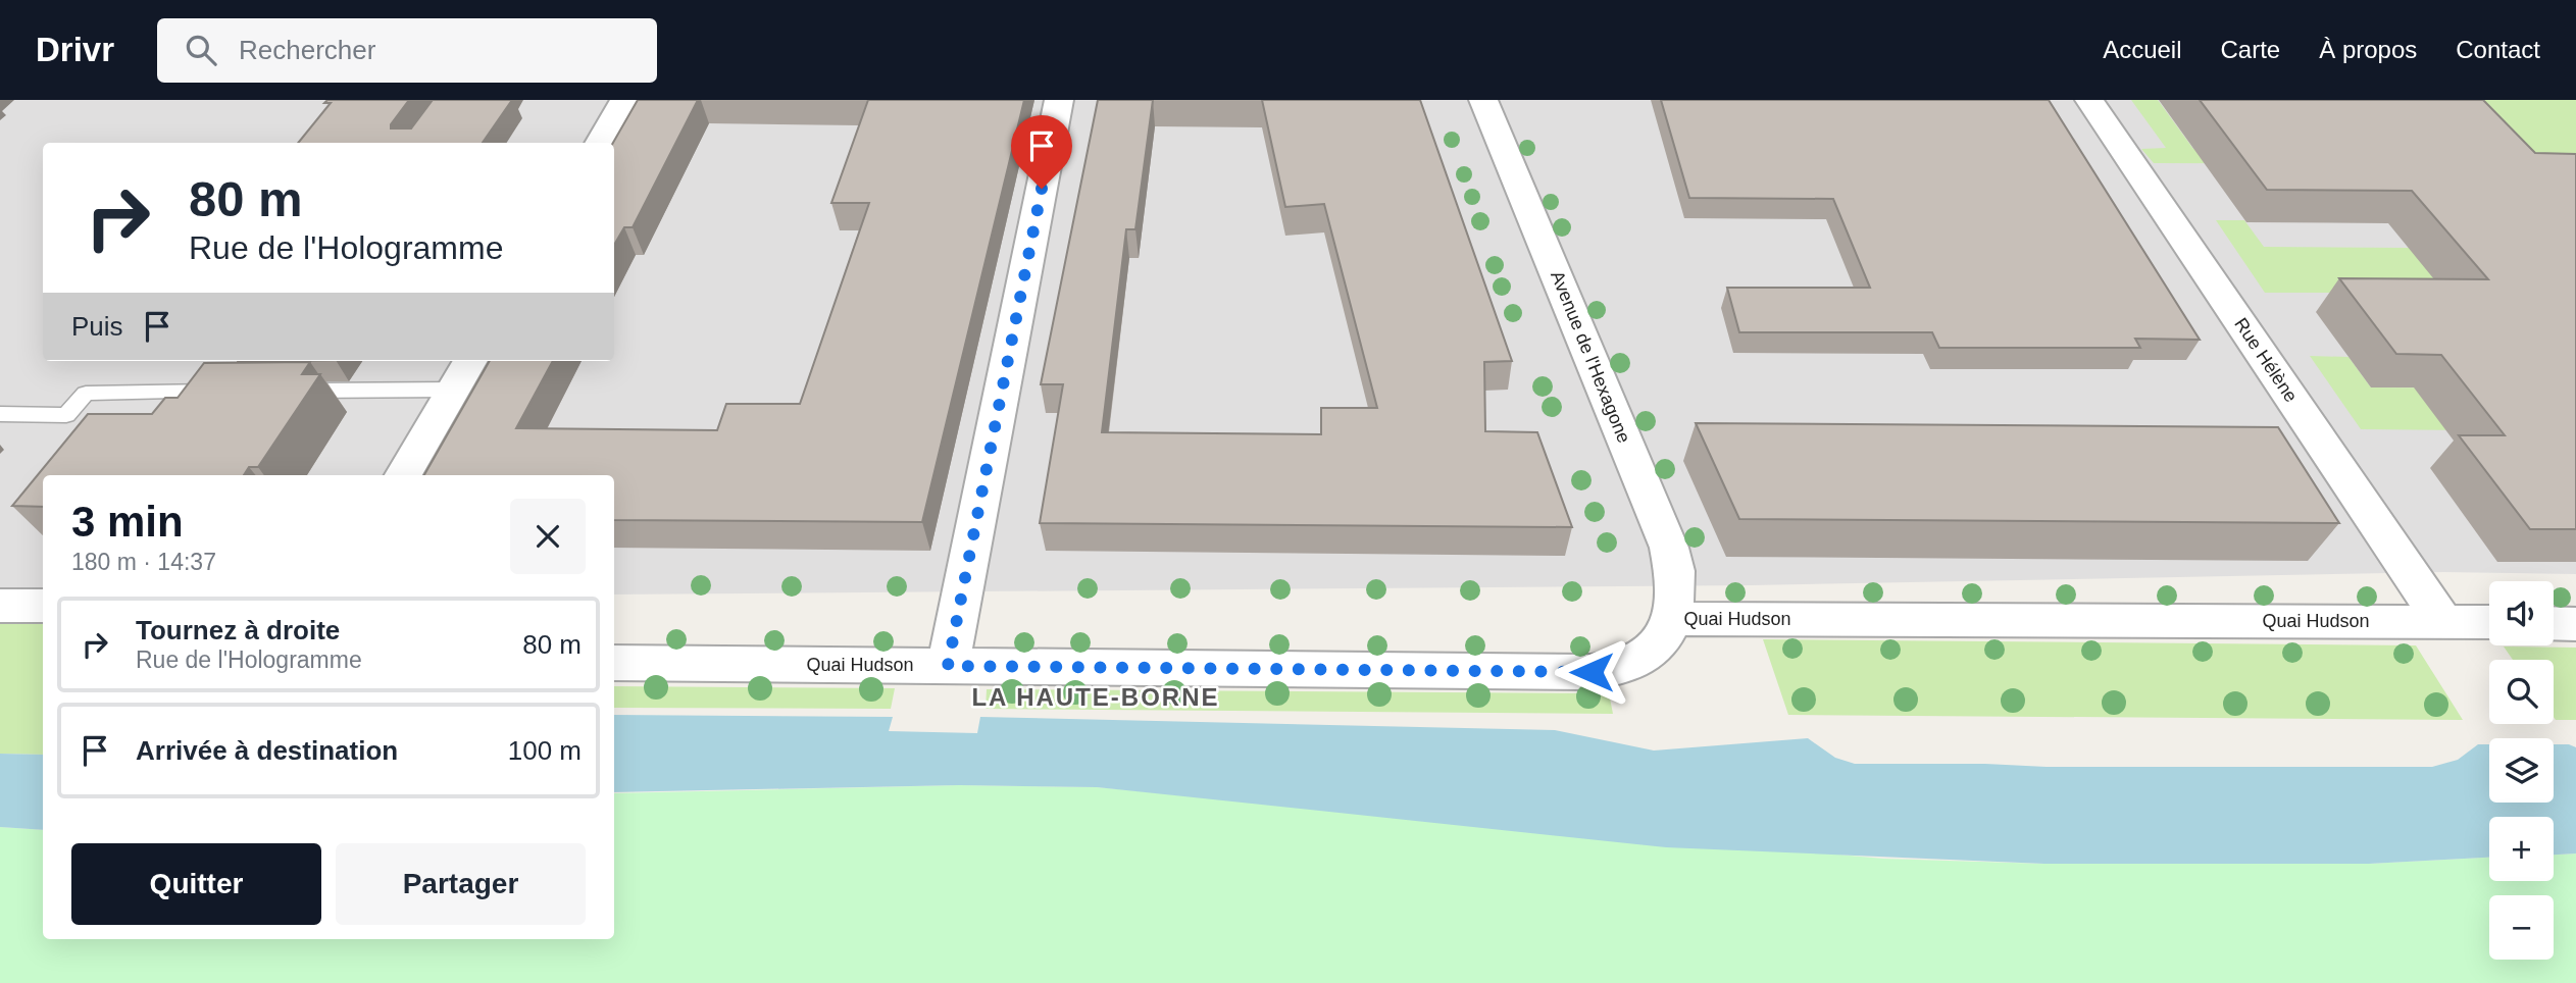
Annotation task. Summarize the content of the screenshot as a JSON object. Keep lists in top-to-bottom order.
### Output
{
  "streets": {
    "street": ["Avenue de l'Hexagone", "Rue Hélène", "Quai Hudson"]
  },
  "crossings": [
    ["Avenue de l'Hexagone", "Quai Hudson"],
    ["Rue Hélène", "Quai Hudson"]
  ],
  "districts": ["LA HAUTE-BORNE"],
  "page": {
    "header": "Drivr",
    "search": "Rechercher",
    "nav": [
      "Accueil",
      "Carte",
      "À propos",
      "Contact"
    ],
    "turn": ["80 m", "Rue de l'Hologramme"],
    "then": "Puis",
    "heading": ["3 min", "180 m · 14:37"],
    "map_buttons": ["+", "−"],
    "list": [
      {
        "name": "Tournez à droite",
        "note": "Rue de l'Hologramme",
        "value": "80 m"
      },
      {
        "name": "Arrivée à destination",
        "value": "100 m"
      }
    ],
    "buttons": ["Quitter", "Partager"]
  }
}
